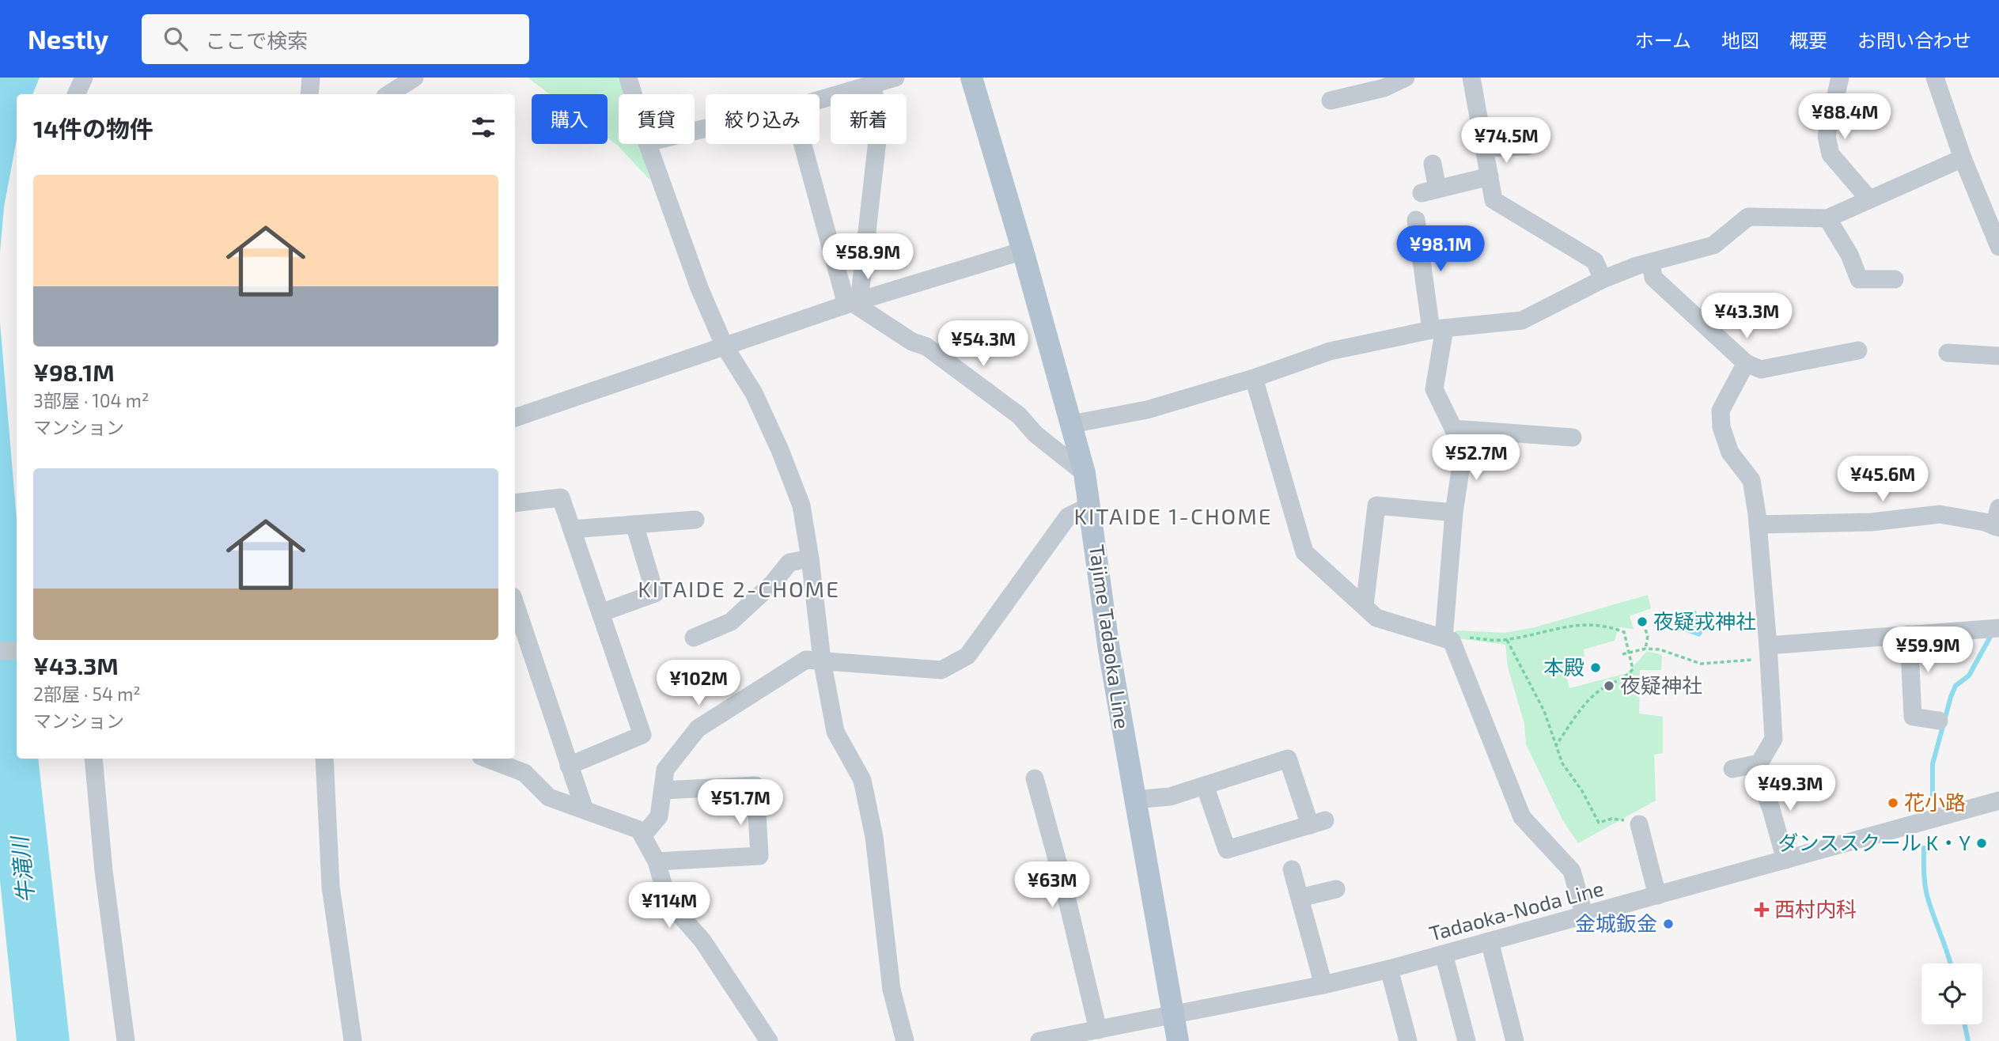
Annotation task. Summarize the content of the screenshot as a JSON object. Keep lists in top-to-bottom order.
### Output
{
  "streets": {
    "main road": ["Tajime Tadaoka Line"],
    "street": ["Tadaoka-Noda Line"]
  },
  "crossings": [
    ["Tajime Tadaoka Line", "Tadaoka-Noda Line"]
  ],
  "districts": ["KITAIDE 1-CHOME", "KITAIDE 2-CHOME"],
  "water": ["牛滝川"],
  "places": {
    "other": [
      "夜疑戎神社",
      "本殿",
      "夜疑神社",
      "花小路",
      "ダンススクール K・Y",
      "金城鈑金"
    ],
    "health": ["西村内科"]
  },
  "page": {
    "header": "Nestly",
    "search": "ここで検索",
    "nav": [
      "ホーム",
      "地図",
      "概要",
      "お問い合わせ"
    ],
    "price": [
      "¥88.4M",
      "¥74.5M",
      "¥98.1M",
      "¥58.9M",
      "¥43.3M",
      "¥54.3M",
      "¥52.7M",
      "¥45.6M",
      "¥59.9M",
      "¥102M",
      "¥49.3M",
      "¥51.7M",
      "¥63M",
      "¥114M"
    ],
    "chip": [
      "購入",
      "賃貸",
      "絞り込み",
      "新着"
    ],
    "heading": "14件の物件",
    "list": [
      {
        "name": "¥98.1M",
        "note": "3部屋 · 104 m² · マンション"
      },
      {
        "name": "¥43.3M",
        "note": "2部屋 · 54 m² · マンション"
      }
    ]
  }
}
